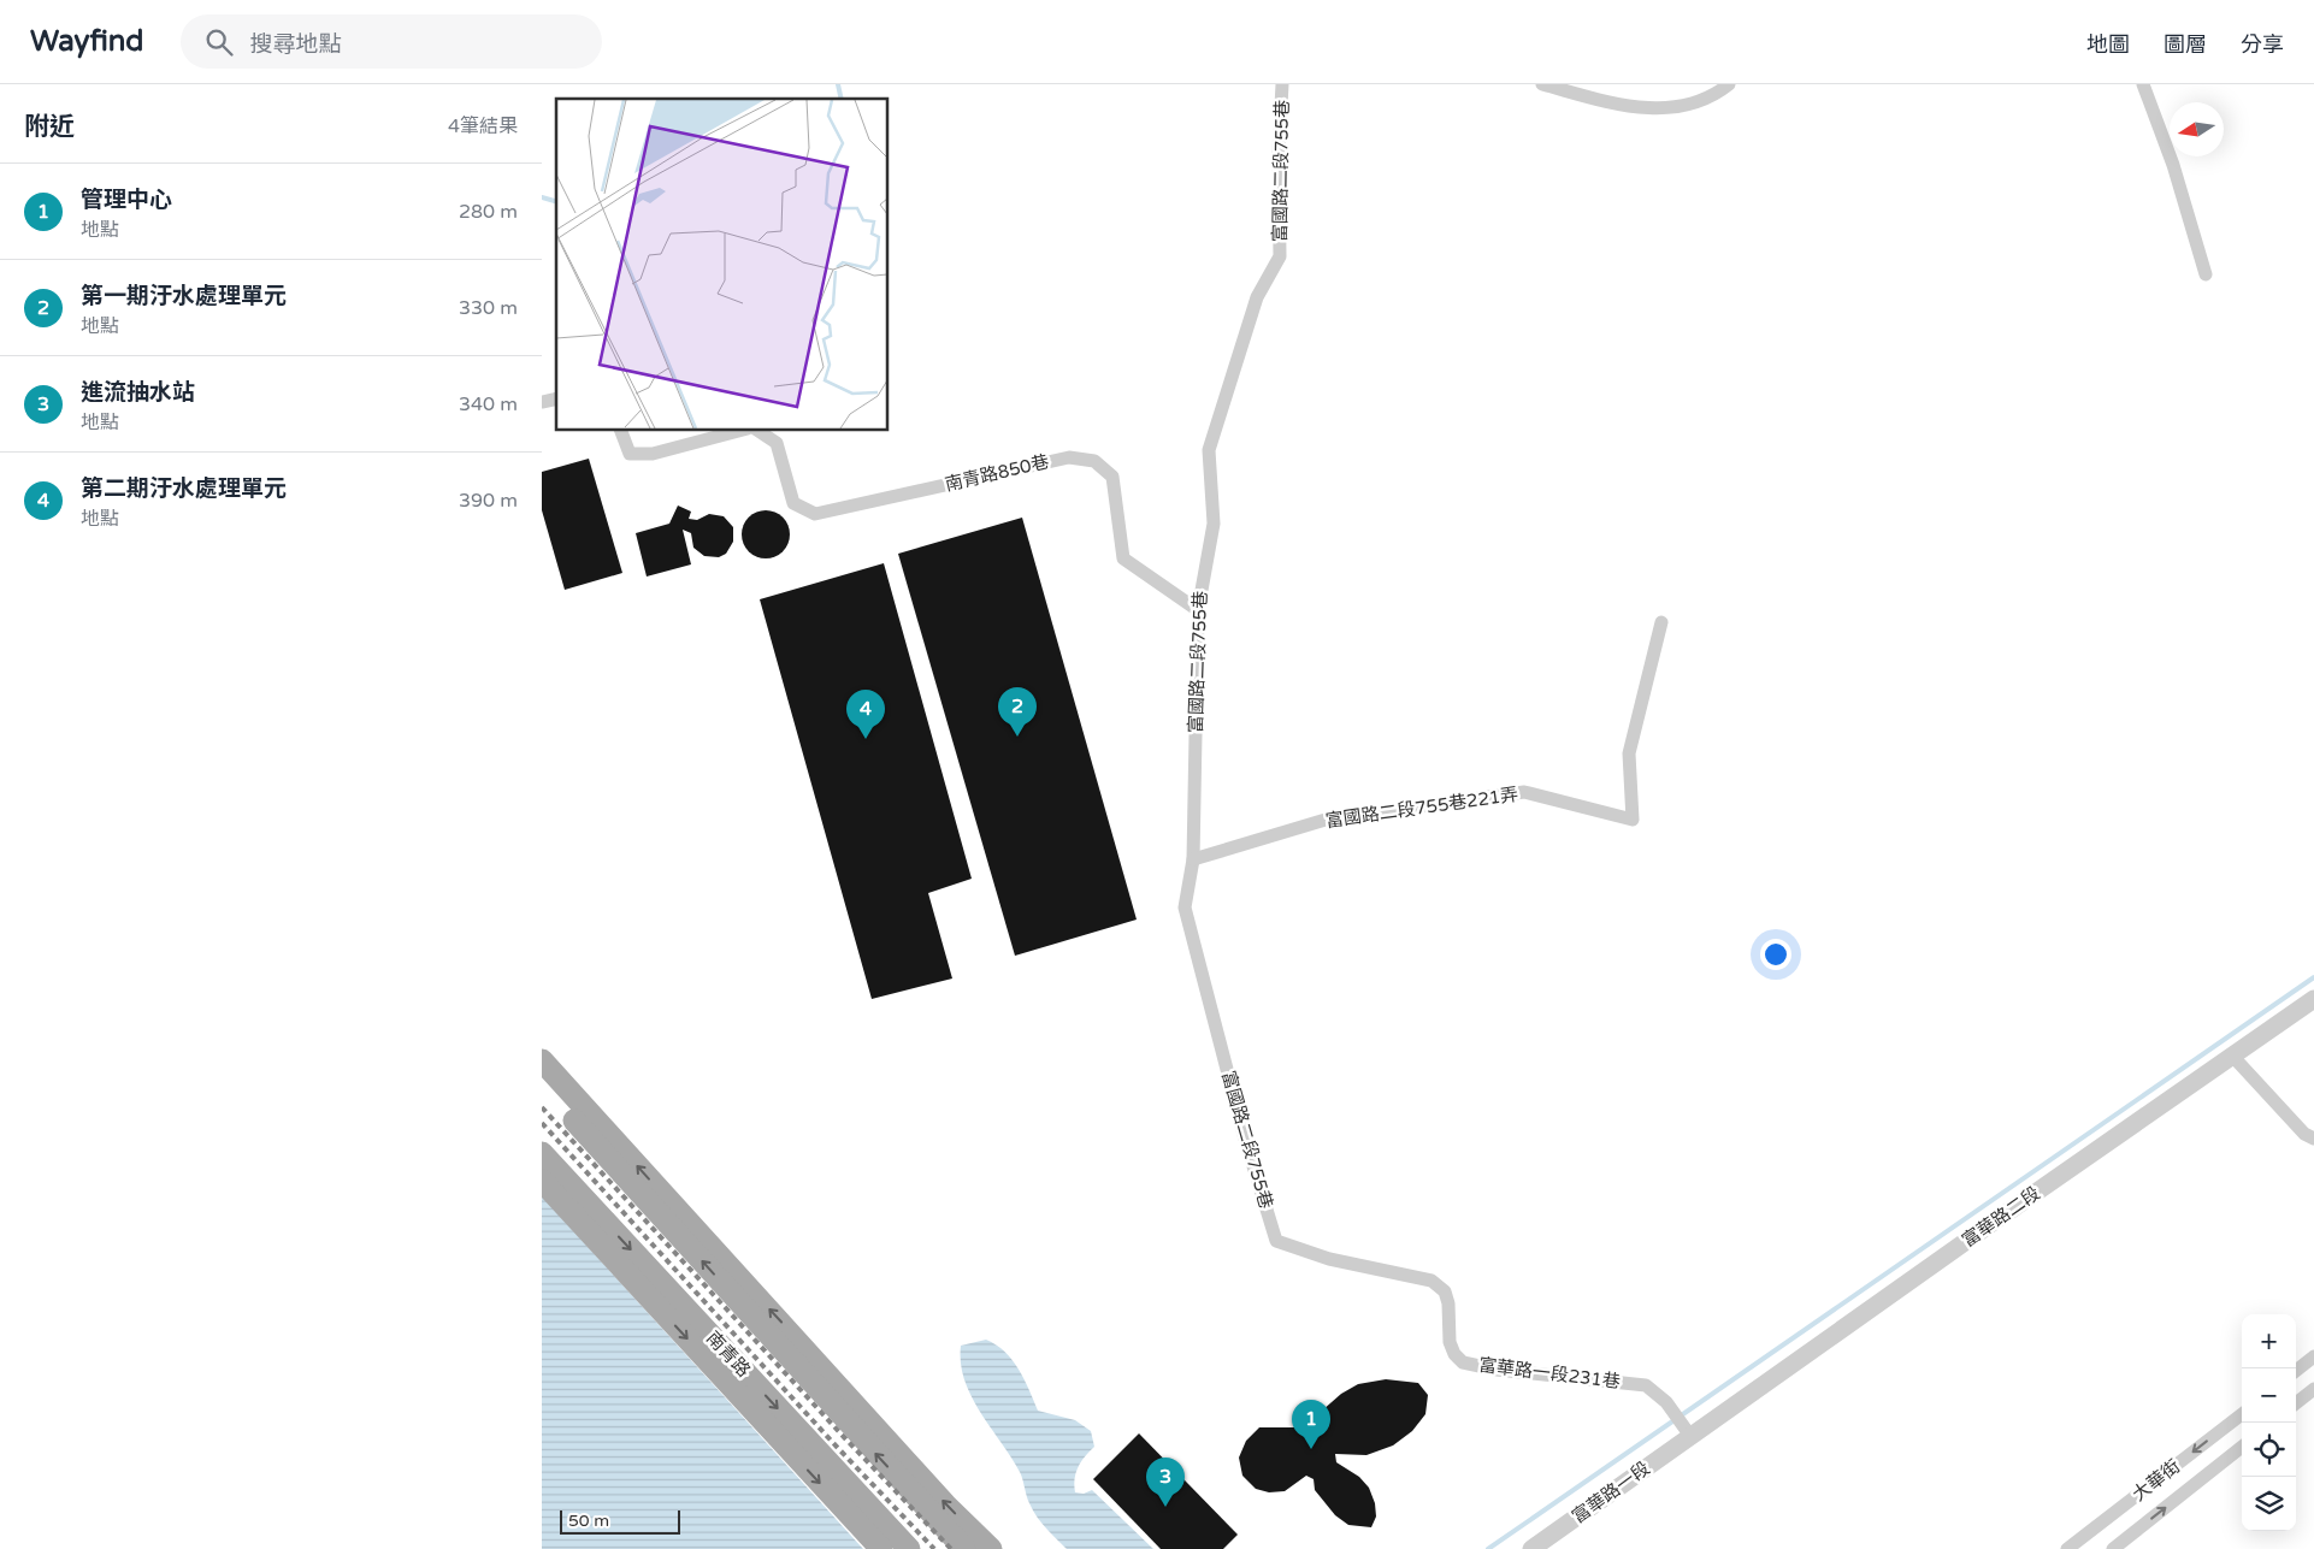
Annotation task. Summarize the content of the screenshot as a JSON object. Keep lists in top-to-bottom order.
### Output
{
  "streets": {
    "main road": ["南青路"],
    "street": [
      "富國路二段755巷",
      "南青路850巷",
      "富國路二段755巷221弄",
      "富華路二段",
      "富華路一段231巷",
      "大華街",
      "富華路一段"
    ]
  },
  "crossings": [
    ["富國路二段755巷", "南青路850巷"],
    ["富國路二段755巷", "富國路二段755巷221弄"],
    ["富國路二段755巷", "富華路一段231巷"],
    ["富華路二段", "富華路一段231巷"],
    ["富華路二段", "富華路一段"],
    ["富華路一段231巷", "富華路一段"]
  ],
  "scale_bar": "50 m",
  "north": "left",
  "page": {
    "header": "Wayfind",
    "search": "搜尋地點",
    "nav": ["地圖", "圖層", "分享"],
    "heading": ["附近", "4筆結果"],
    "list": [
      {
        "mark": "1",
        "name": "管理中心",
        "note": "地點",
        "value": "280 m"
      },
      {
        "mark": "2",
        "name": "第一期汙水處理單元",
        "note": "地點",
        "value": "330 m"
      },
      {
        "mark": "3",
        "name": "進流抽水站",
        "note": "地點",
        "value": "340 m"
      },
      {
        "mark": "4",
        "name": "第二期汙水處理單元",
        "note": "地點",
        "value": "390 m"
      }
    ],
    "pins": [
      "2",
      "4",
      "1",
      "3"
    ],
    "map_buttons": ["+", "−"],
    "scale": "50 m"
  }
}
